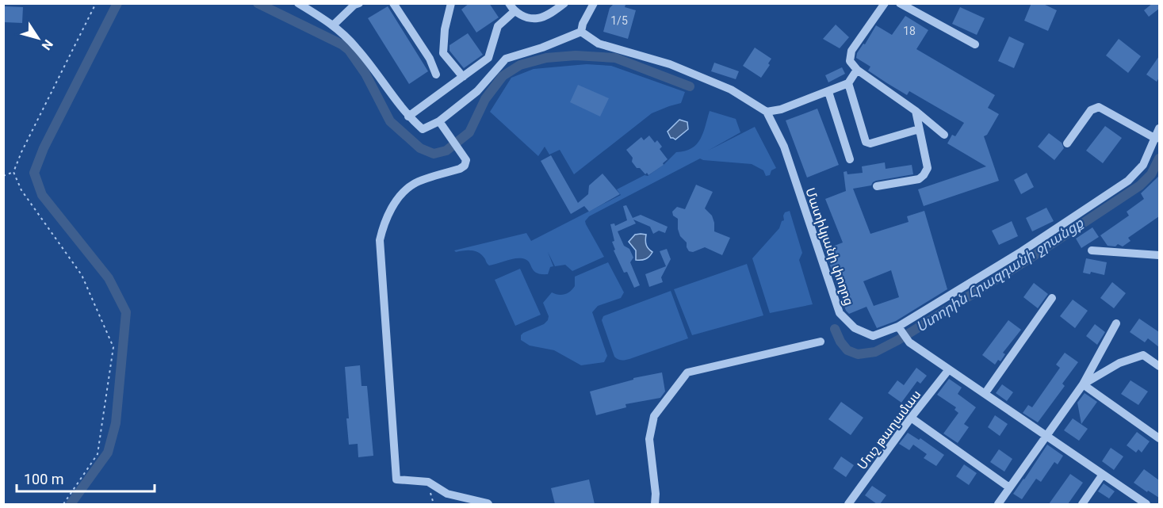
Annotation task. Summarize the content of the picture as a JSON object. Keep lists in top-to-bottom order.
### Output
{
  "streets": {
    "street": ["Մատիկյանի փողոց", "Մուշ թաղամաս"]
  },
  "water": ["Ստորին Հրազդանի ջրանցք"],
  "house_numbers": ["1/5", "18"],
  "scale_bar": "100 m",
  "north": "bottom right"
}
